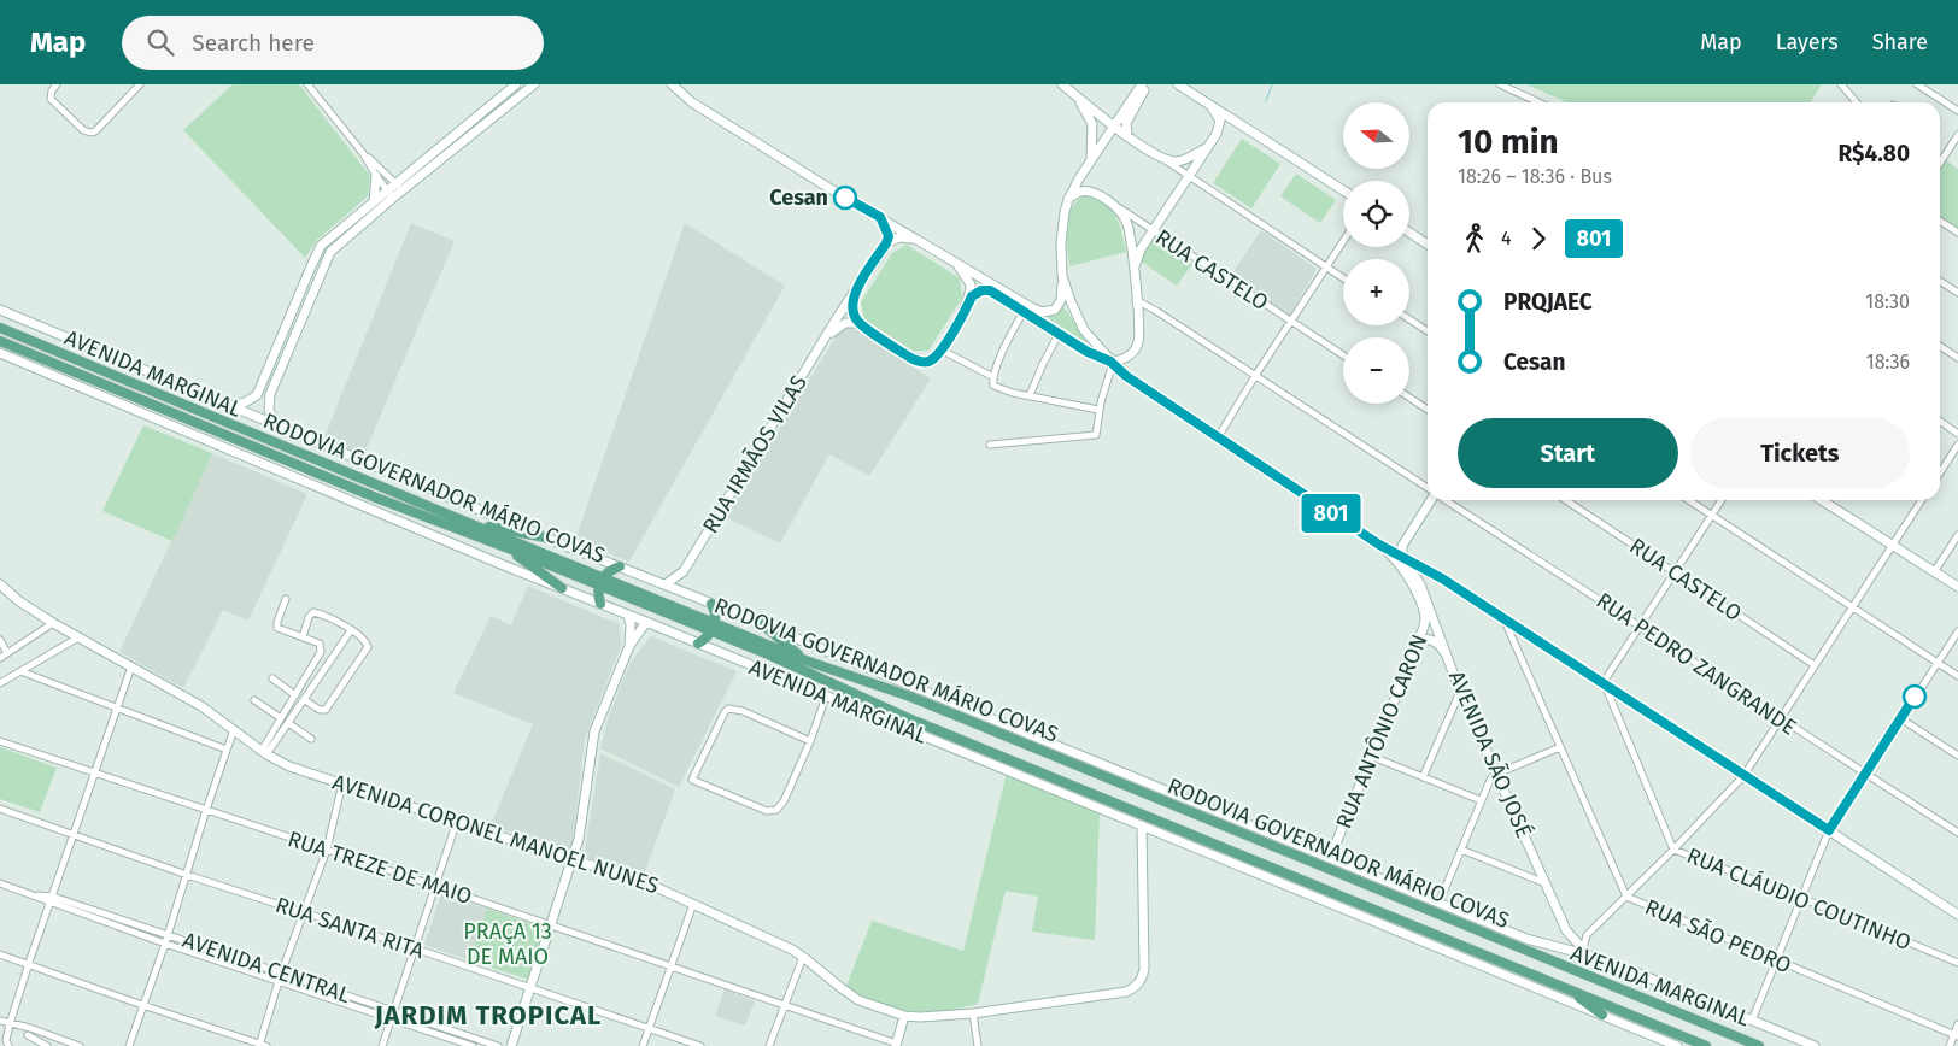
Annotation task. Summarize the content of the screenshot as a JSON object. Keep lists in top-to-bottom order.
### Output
{
  "streets": {
    "main road": ["RODOVIA GOVERNADOR MÁRIO COVAS"],
    "street": [
      "RUA CASTELO",
      "AVENIDA MARGINAL",
      "RUA IRMÃOS VILAS",
      "RUA PEDRO ZANGRANDE",
      "RUA ANTÔNIO CARON",
      "AVENIDA SÃO JOSÉ",
      "AVENIDA CORONEL MANOEL NUNES",
      "RUA TREZE DE MAIO",
      "RUA CLÁUDIO COUTINHO",
      "RUA SANTA RITA",
      "RUA SÃO PEDRO",
      "AVENIDA CENTRAL"
    ]
  },
  "crossings": [
    ["AVENIDA MARGINAL", "RUA IRMÃOS VILAS"],
    ["AVENIDA MARGINAL", "RUA ANTÔNIO CARON"],
    ["AVENIDA MARGINAL", "AVENIDA SÃO JOSÉ"],
    ["AVENIDA MARGINAL", "AVENIDA CORONEL MANOEL NUNES"]
  ],
  "districts": ["JARDIM TROPICAL"],
  "parks": ["PRAÇA 13 DE MAIO"],
  "places": ["Cesan"],
  "lines": ["bus line 801"],
  "north": "left",
  "page": {
    "header": "Map",
    "search": "Search here",
    "nav": ["Map", "Layers", "Share"],
    "on_map": "801",
    "map_buttons": ["+", "−"],
    "heading": ["10 min", "18:26 – 18:36 · Bus", "R$4.80"],
    "legs": ["4", "801"],
    "list": [
      {
        "name": "PRQJAEC",
        "value": "18:30"
      },
      {
        "name": "Cesan",
        "value": "18:36"
      }
    ],
    "buttons": ["Start", "Tickets"]
  }
}
